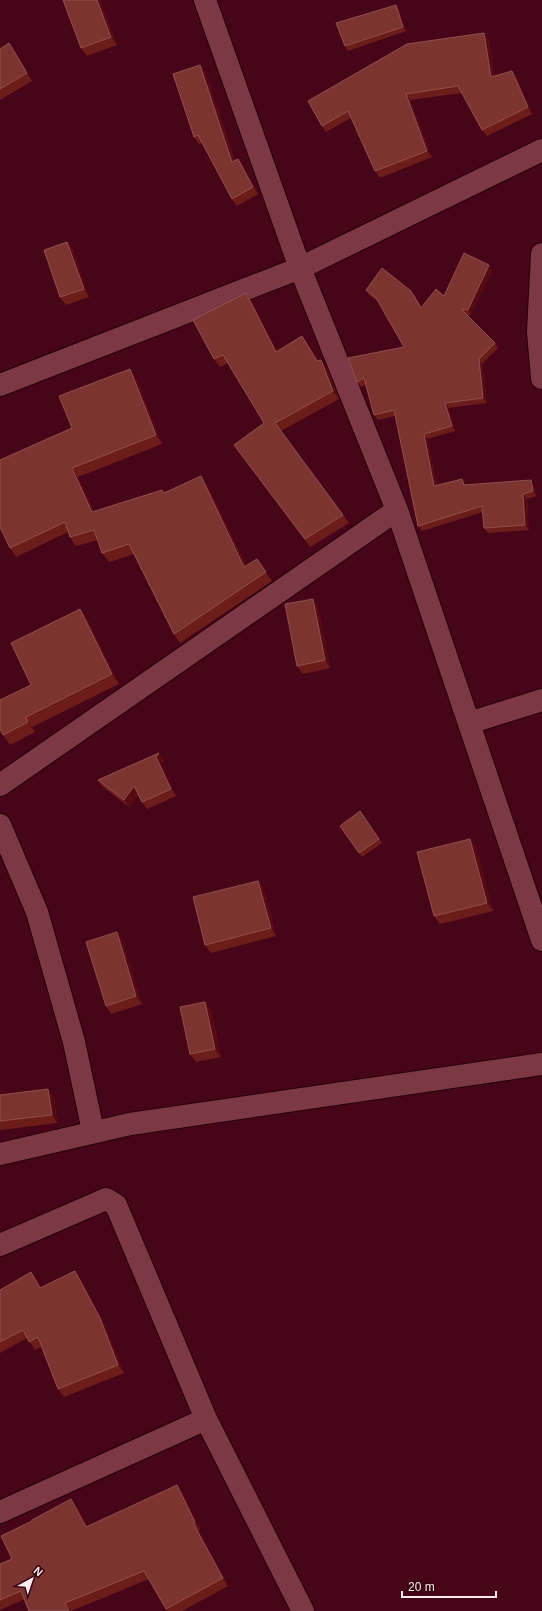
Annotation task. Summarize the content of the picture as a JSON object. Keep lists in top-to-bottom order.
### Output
{
  "scale_bar": "20 m",
  "north": "top right"
}
